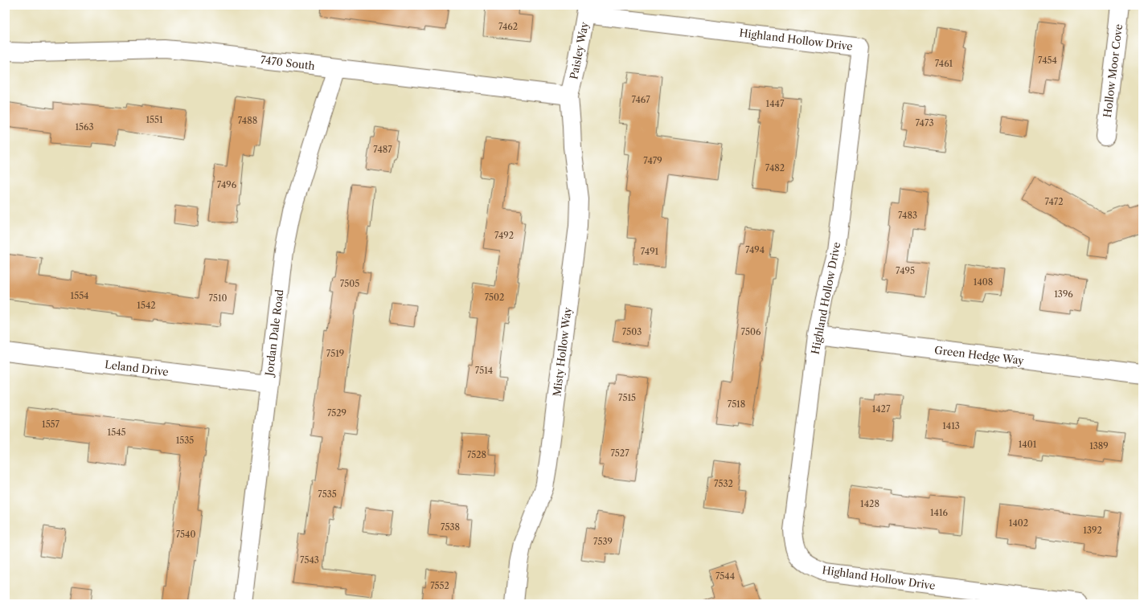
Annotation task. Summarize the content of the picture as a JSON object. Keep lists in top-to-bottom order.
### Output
{
  "streets": {
    "street": [
      "Highland Hollow Drive",
      "Paisley Way",
      "7470 South",
      "Hollow Moor Cove",
      "Jordan Dale Road",
      "Misty Hollow Way",
      "Green Hedge Way",
      "Leland Drive"
    ]
  },
  "crossings": [
    ["Highland Hollow Drive", "Paisley Way"],
    ["Highland Hollow Drive", "Green Hedge Way"],
    ["Paisley Way", "7470 South"],
    ["Paisley Way", "Misty Hollow Way"],
    ["7470 South", "Jordan Dale Road"],
    ["7470 South", "Misty Hollow Way"],
    ["Jordan Dale Road", "Leland Drive"]
  ],
  "house_numbers": [
    "7462",
    "7454",
    "7461",
    "7467",
    "1447",
    "1551",
    "7488",
    "7473",
    "1563",
    "7487",
    "7479",
    "7482",
    "7496",
    "7472",
    "7483",
    "7492",
    "7494",
    "7491",
    "7495",
    "1408",
    "7505",
    "1396",
    "1554",
    "7502",
    "7510",
    "1542",
    "7503",
    "7506",
    "7519",
    "7514",
    "7515",
    "7518",
    "1427",
    "7529",
    "1557",
    "1413",
    "1545",
    "1535",
    "1401",
    "1389",
    "7527",
    "7528",
    "7532",
    "7535",
    "1428",
    "1416",
    "1402",
    "7538",
    "1392",
    "7540",
    "7539",
    "7543",
    "7544",
    "7552"
  ]
}
